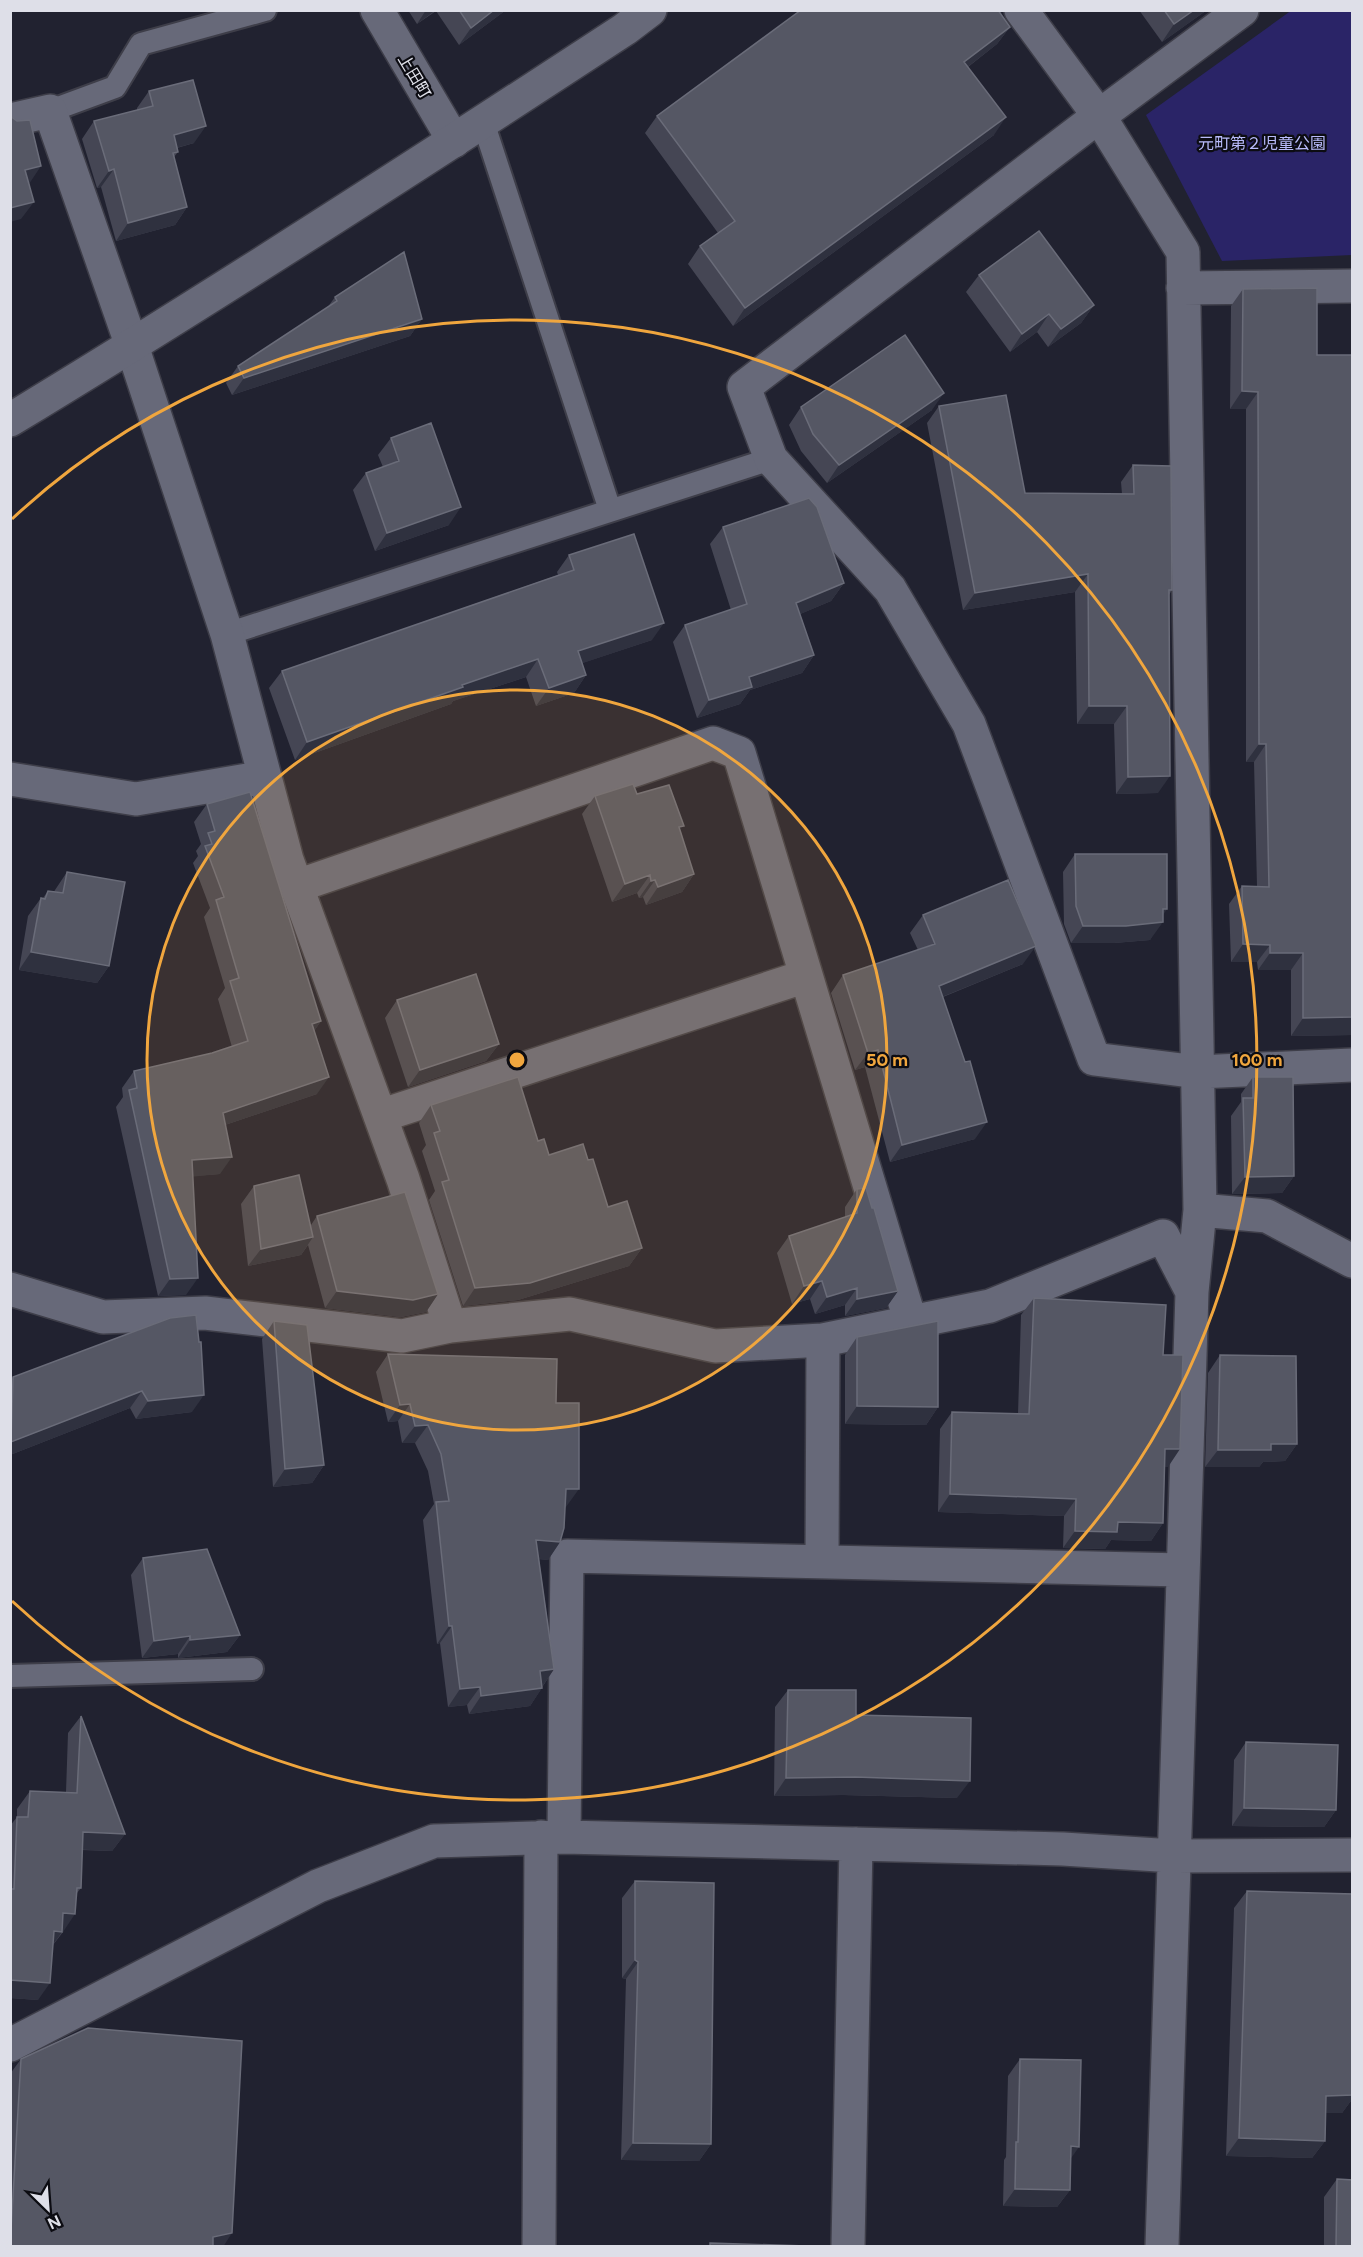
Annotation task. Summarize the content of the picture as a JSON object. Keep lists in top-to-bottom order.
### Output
{
  "streets": {
    "street": ["上田町"]
  },
  "parks": ["元町第２児童公園"],
  "north": "bottom right",
  "rings": ["50 m", "100 m"]
}
